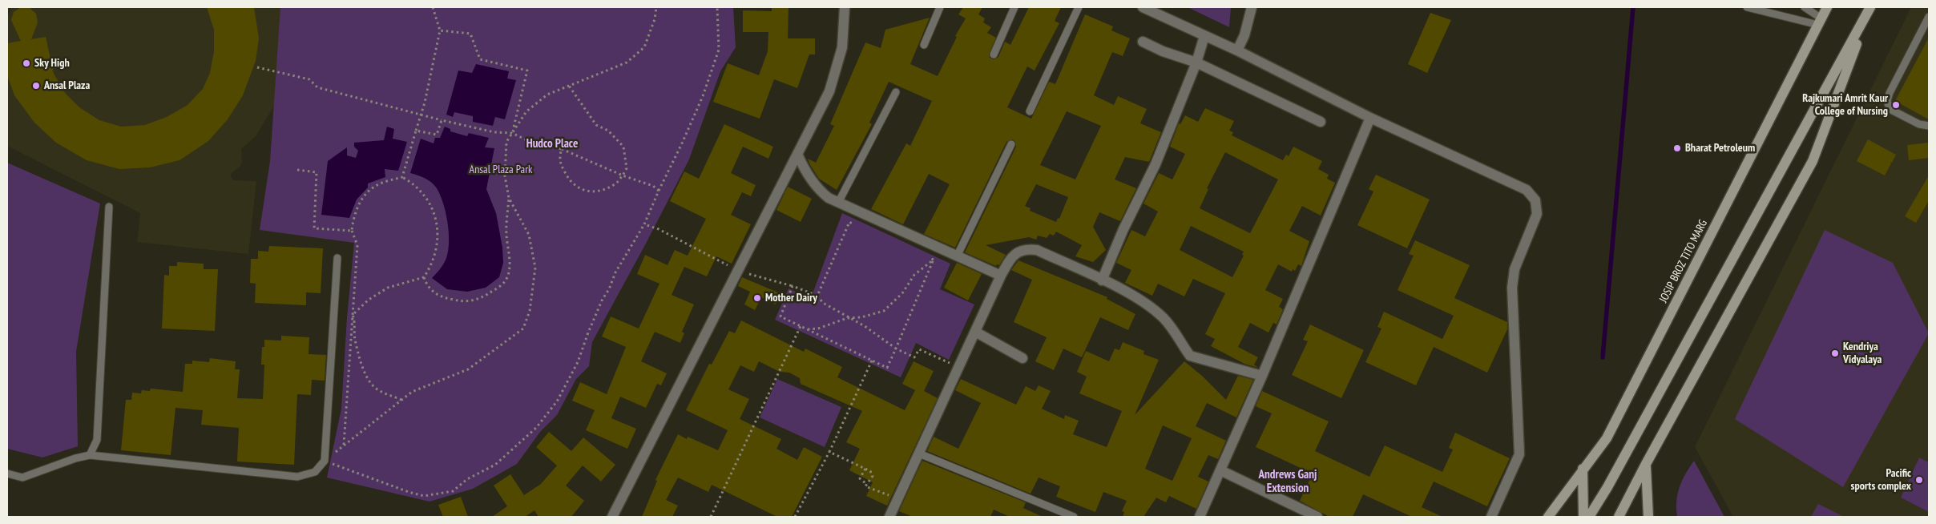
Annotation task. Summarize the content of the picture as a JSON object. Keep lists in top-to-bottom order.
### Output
{
  "streets": {
    "main road": ["JOSIP BROZ TITO MARG"]
  },
  "districts": ["Hudco Place", "Andrews Ganj Extension"],
  "parks": ["Ansal Plaza Park"],
  "places": [
    "Sky High",
    "Ansal Plaza",
    "Rajkumari Amrit Kaur College of Nursing",
    "Bharat Petroleum",
    "Mother Dairy",
    "Kendriya Vidyalaya",
    "Pacific sports complex"
  ]
}
